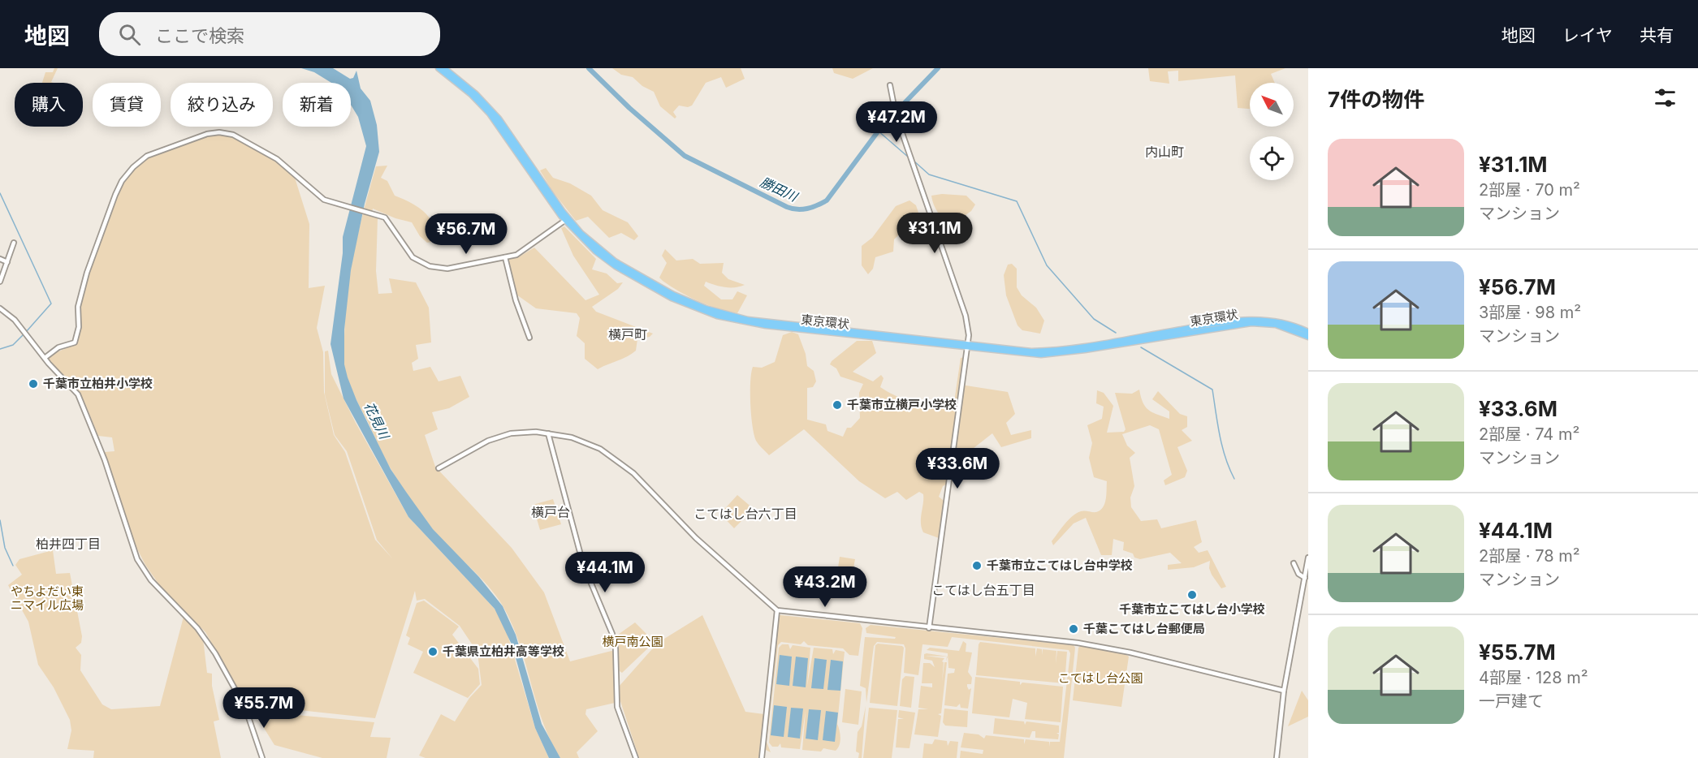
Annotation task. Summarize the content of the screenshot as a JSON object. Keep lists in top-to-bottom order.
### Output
{
  "streets": {
    "highway": ["東京環状"]
  },
  "districts": [
    "内山町",
    "横戸町",
    "横戸台",
    "こてはし台六丁目",
    "柏井四丁目",
    "こてはし台五丁目"
  ],
  "water": ["勝田川", "花見川"],
  "parks": ["やちよだい東 ニマイル広場", "横戸南公園", "こてはし台公園"],
  "places": [
    "千葉市立柏井小学校",
    "千葉市立横戸小学校",
    "千葉市立こてはし台中学校",
    "千葉市立こてはし台小学校",
    "千葉こてはし台郵便局",
    "千葉県立柏井高等学校"
  ],
  "north": "top left",
  "page": {
    "header": "地図",
    "search": "ここで検索",
    "nav": ["地図", "レイヤ", "共有"],
    "heading": "7件の物件",
    "chip": [
      "購入",
      "賃貸",
      "絞り込み",
      "新着"
    ],
    "price": [
      "¥47.2M",
      "¥31.1M",
      "¥56.7M",
      "¥33.6M",
      "¥44.1M",
      "¥43.2M",
      "¥55.7M"
    ],
    "list": [
      {
        "name": "¥31.1M",
        "note": "2部屋 · 70 m² · マンション"
      },
      {
        "name": "¥56.7M",
        "note": "3部屋 · 98 m² · マンション"
      },
      {
        "name": "¥33.6M",
        "note": "2部屋 · 74 m² · マンション"
      },
      {
        "name": "¥44.1M",
        "note": "2部屋 · 78 m² · マンション"
      },
      {
        "name": "¥55.7M",
        "note": "4部屋 · 128 m² · 一戸建て"
      }
    ]
  }
}
